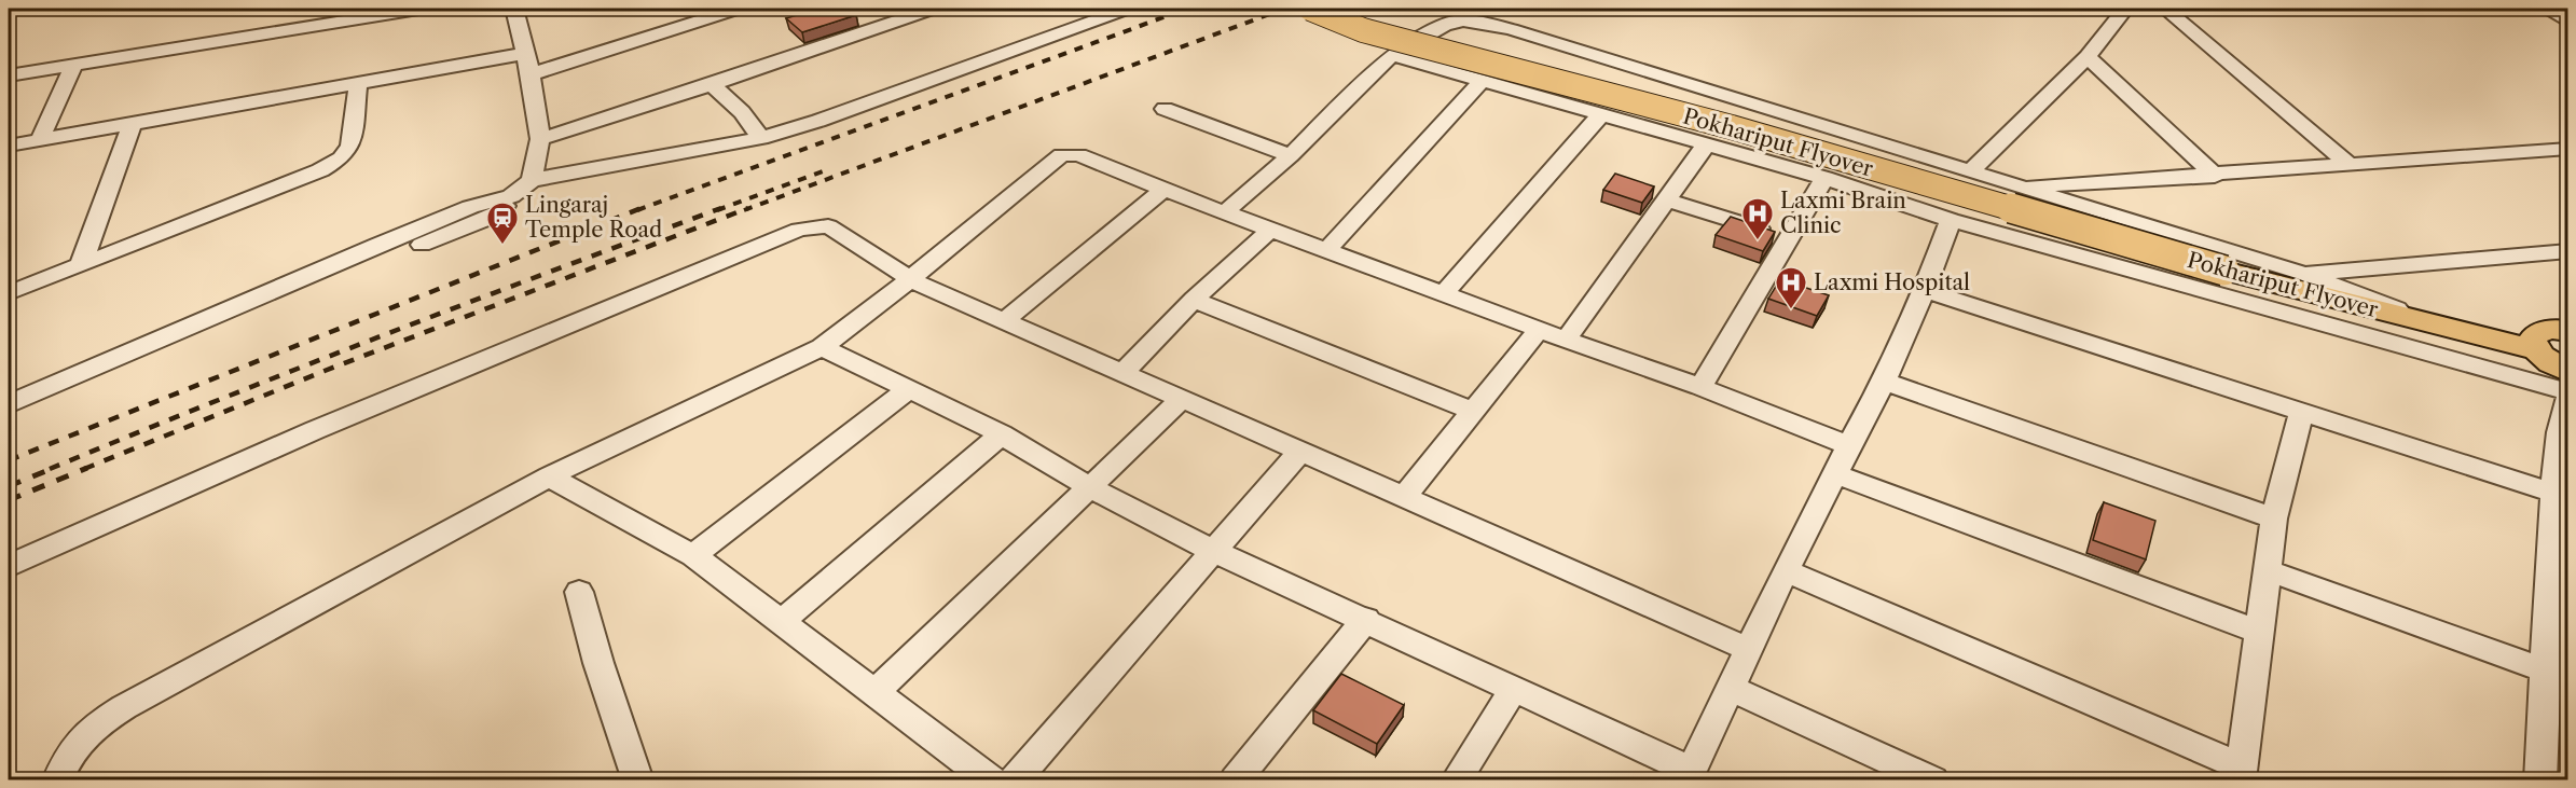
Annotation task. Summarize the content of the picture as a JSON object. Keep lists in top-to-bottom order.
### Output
{
  "streets": {
    "main road": ["Pokhariput Flyover"]
  },
  "places": {
    "hospital": ["Laxmi Brain Clinic", "Laxmi Hospital"],
    "station": ["Lingaraj Temple Road"]
  }
}
